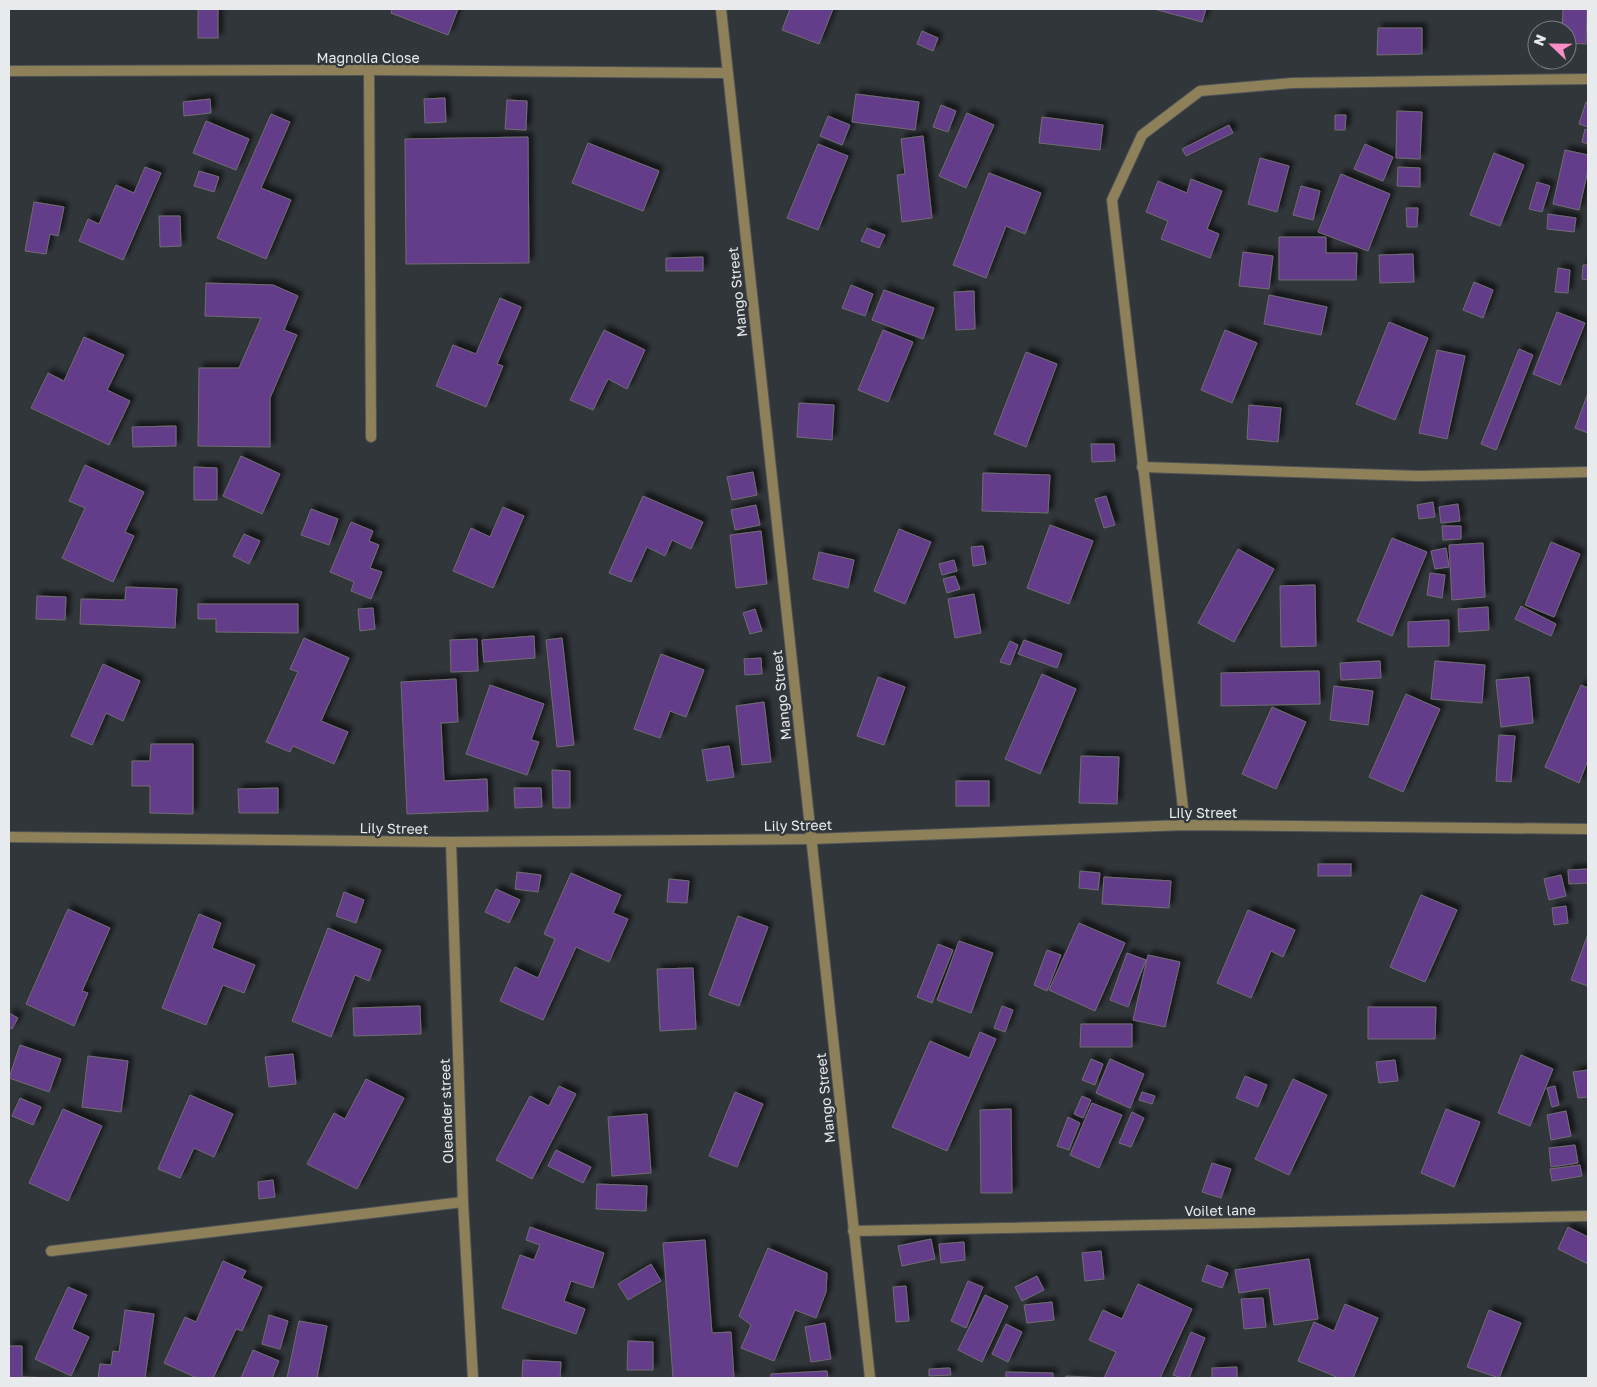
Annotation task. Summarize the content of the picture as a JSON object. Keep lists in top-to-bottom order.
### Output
{
  "streets": {
    "street": [
      "Magnolia Close",
      "Mango Street",
      "Lily Street",
      "Oleander street",
      "Voilet lane"
    ]
  },
  "crossings": [
    ["Magnolia Close", "Mango Street"],
    ["Mango Street", "Lily Street"],
    ["Mango Street", "Voilet lane"],
    ["Lily Street", "Oleander street"]
  ],
  "north": "left"
}
